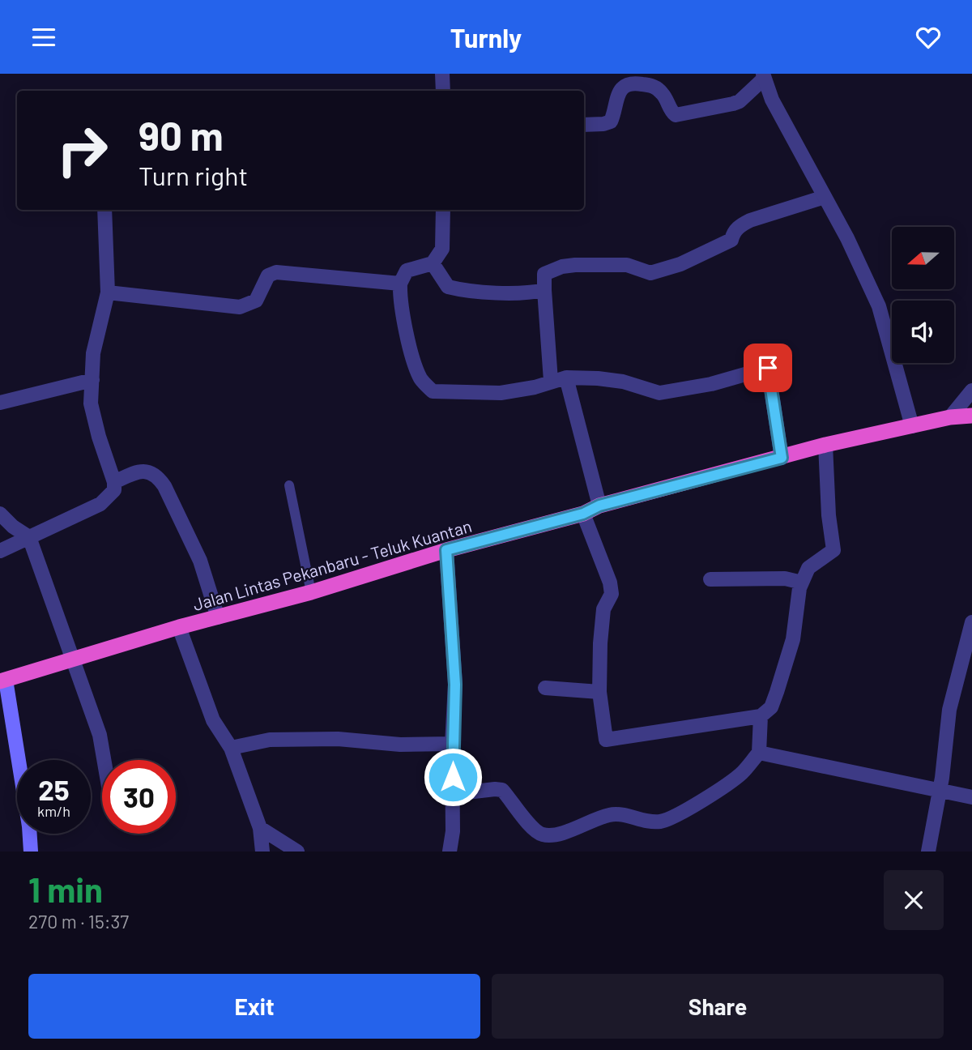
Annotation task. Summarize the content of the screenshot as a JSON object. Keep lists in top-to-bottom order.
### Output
{
  "streets": {
    "highway": ["Jalan Lintas Pekanbaru - Teluk Kuantan"]
  },
  "north": "left",
  "page": {
    "header": "Turnly",
    "turn": ["90 m", "Turn right"],
    "speed": "25 km/h",
    "limit": "30",
    "heading": ["1 min", "270 m · 15:37"],
    "buttons": ["Exit", "Share"]
  }
}
